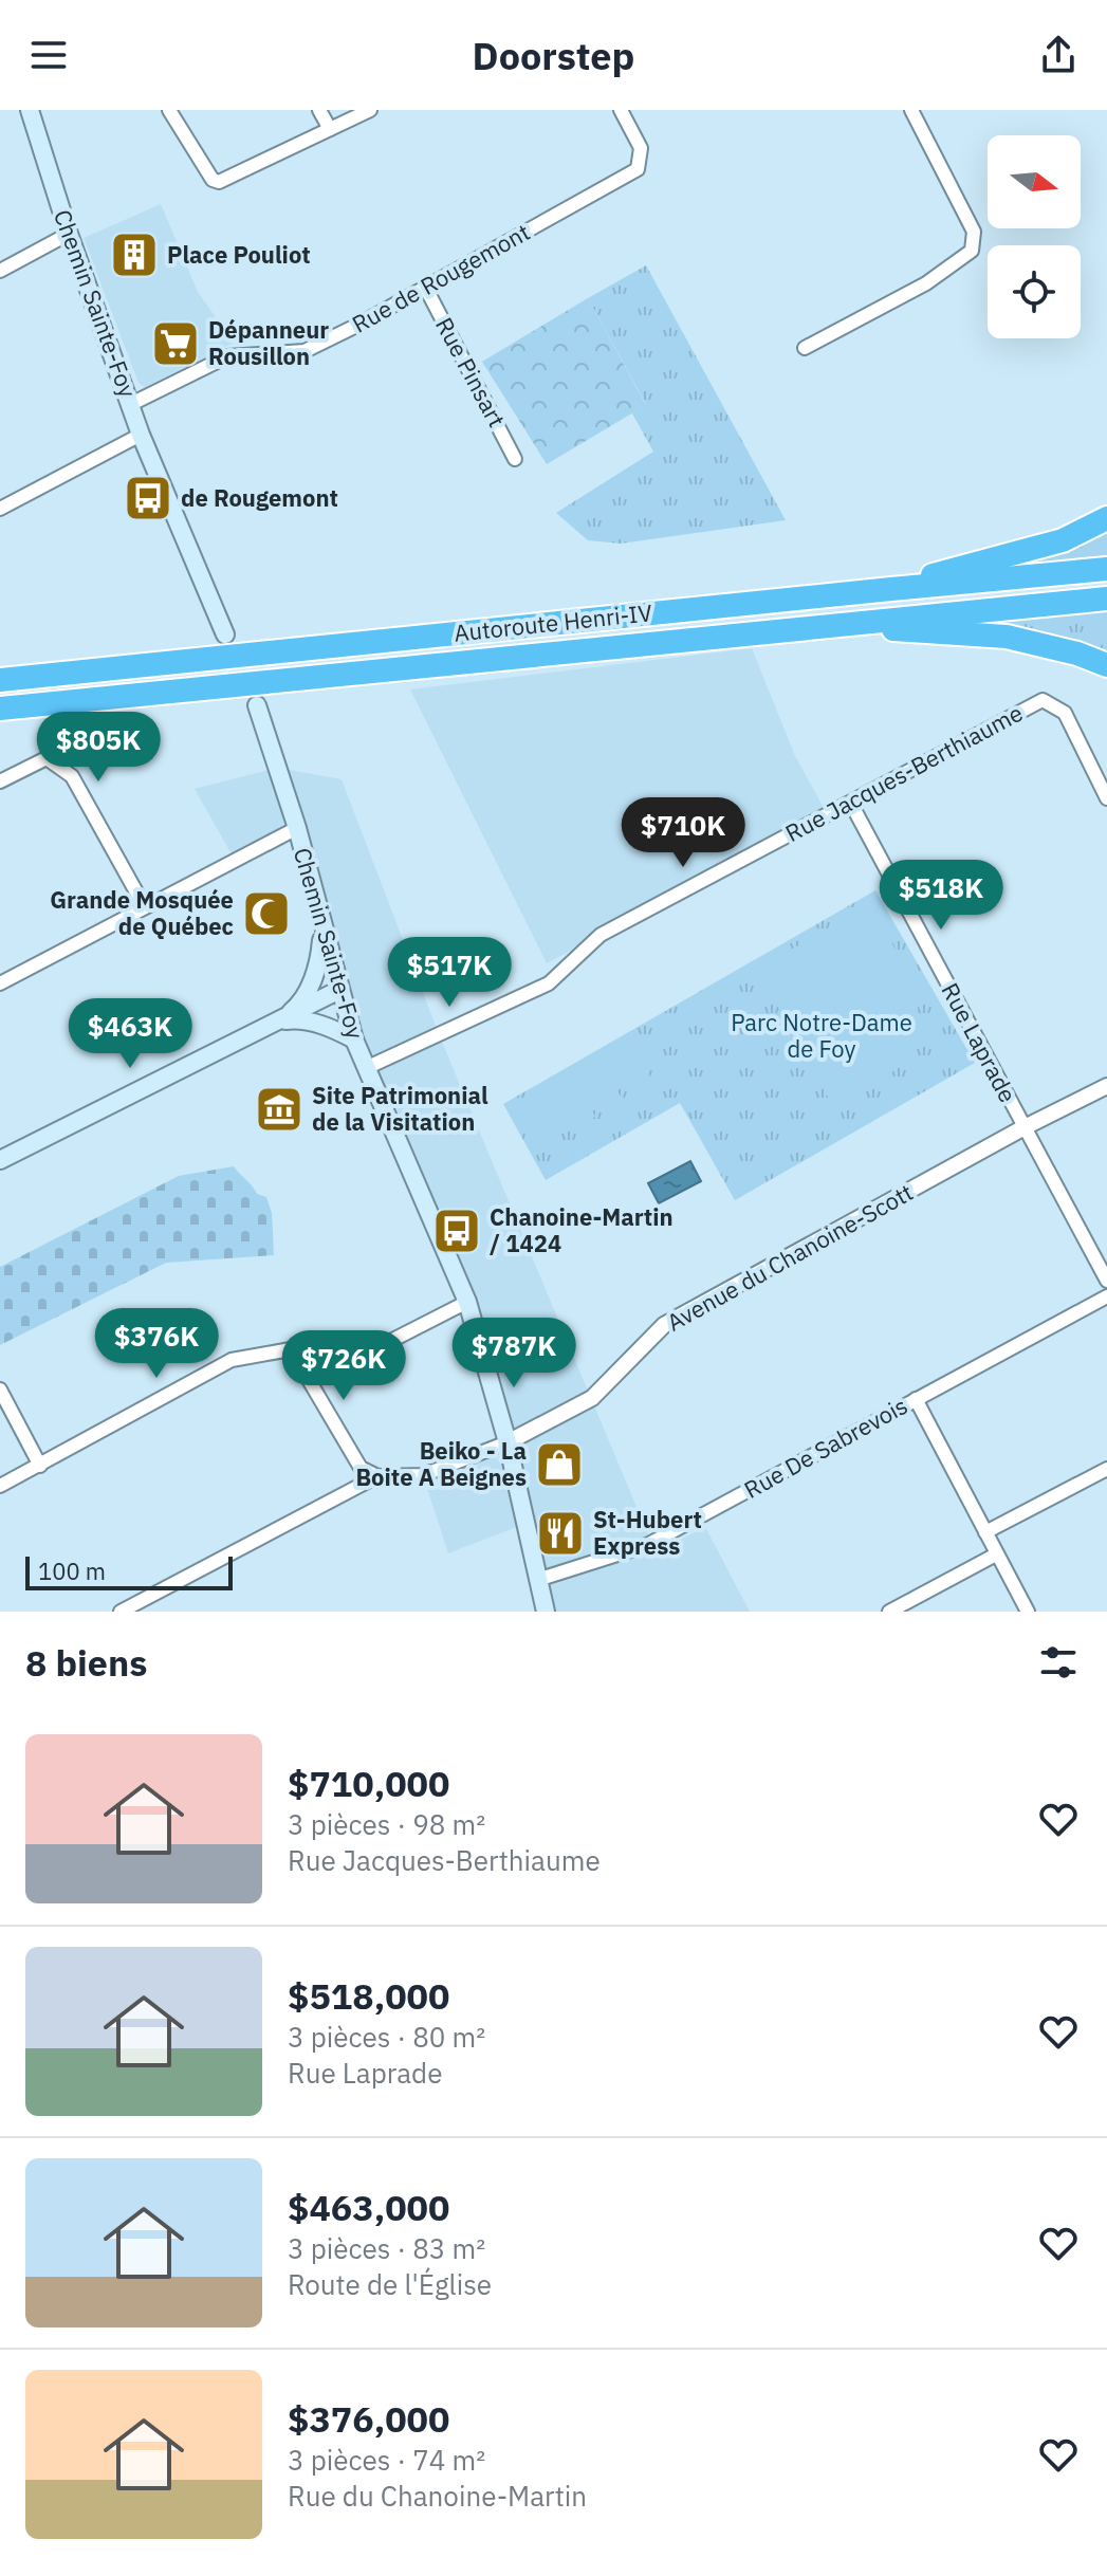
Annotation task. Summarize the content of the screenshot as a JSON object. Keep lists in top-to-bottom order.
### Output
{
  "streets": {
    "highway": ["Autoroute Henri-IV"],
    "main road": ["Chemin Sainte-Foy"],
    "street": [
      "Rue de Rougemont",
      "Rue Pinsart",
      "Rue Jacques-Berthiaume",
      "Rue Laprade",
      "Avenue du Chanoine-Scott",
      "Rue De Sabrevois"
    ]
  },
  "crossings": [
    ["Rue de Rougemont", "Chemin Sainte-Foy"],
    ["Rue de Rougemont", "Rue Pinsart"],
    ["Chemin Sainte-Foy", "Rue Jacques-Berthiaume"],
    ["Chemin Sainte-Foy", "Avenue du Chanoine-Scott"],
    ["Chemin Sainte-Foy", "Rue De Sabrevois"],
    ["Rue Jacques-Berthiaume", "Rue Laprade"],
    ["Rue Laprade", "Avenue du Chanoine-Scott"]
  ],
  "parks": ["Parc Notre-Dame de Foy"],
  "places": {
    "building": ["Place Pouliot"],
    "supermarket": ["Dépanneur Rousillon"],
    "bus stop": ["de Rougemont", "Chanoine-Martin / 1424"],
    "mosque": ["Grande Mosquée de Québec"],
    "museum": ["Site Patrimonial de la Visitation"],
    "shop": ["Beiko - La Boite A Beignes"],
    "restaurant": ["St-Hubert Express"]
  },
  "scale_bar": "100 m",
  "north": "right",
  "page": {
    "header": "Doorstep",
    "price": [
      "$805K",
      "$710K",
      "$518K",
      "$517K",
      "$463K",
      "$376K",
      "$787K",
      "$726K"
    ],
    "scale": "100 m",
    "heading": "8 biens",
    "list": [
      {
        "name": "$710,000",
        "note": "3 pièces · 98 m² · Rue Jacques-Berthiaume"
      },
      {
        "name": "$518,000",
        "note": "3 pièces · 80 m² · Rue Laprade"
      },
      {
        "name": "$463,000",
        "note": "3 pièces · 83 m² · Route de l'Église"
      },
      {
        "name": "$376,000",
        "note": "3 pièces · 74 m² · Rue du Chanoine-Martin"
      }
    ]
  }
}
